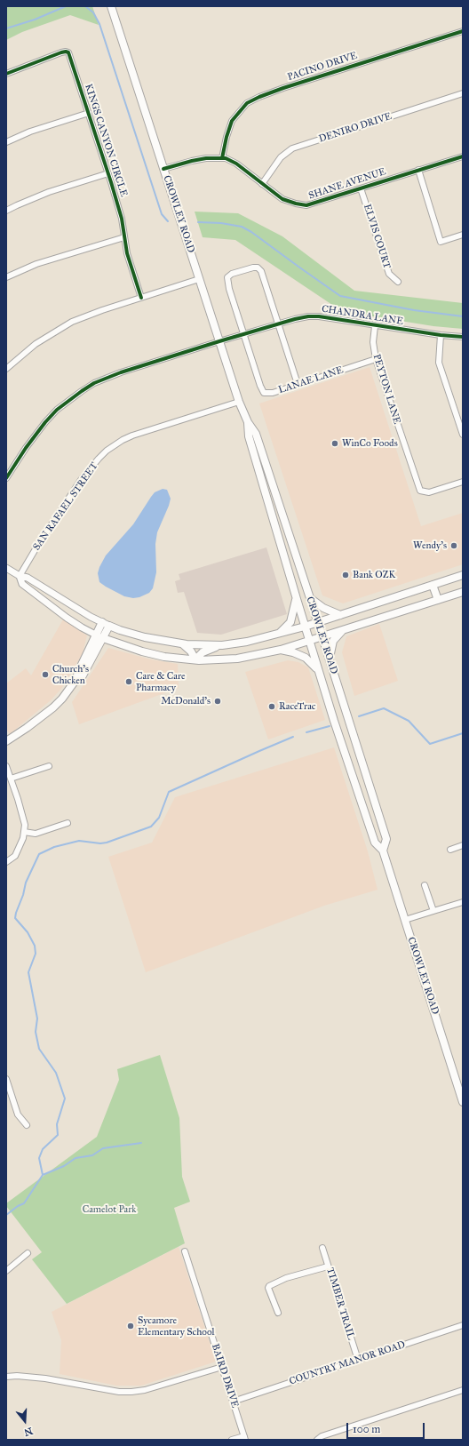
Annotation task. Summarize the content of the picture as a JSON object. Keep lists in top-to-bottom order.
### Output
{
  "streets": {
    "main road": ["CROWLEY ROAD"],
    "street": [
      "PACINO DRIVE",
      "DENIRO DRIVE",
      "KINGS CANYON CIRCLE",
      "SHANE AVENUE",
      "ELVIS COURT",
      "CHANDRA LANE",
      "LANAE LANE",
      "PEYTON LANE",
      "SAN RAFAEL STREET",
      "TIMBER TRAIL",
      "COUNTRY MANOR ROAD",
      "BAIRD DRIVE"
    ]
  },
  "crossings": [
    ["PACINO DRIVE", "SHANE AVENUE"],
    ["DENIRO DRIVE", "SHANE AVENUE"],
    ["SHANE AVENUE", "CROWLEY ROAD"],
    ["SHANE AVENUE", "ELVIS COURT"],
    ["CROWLEY ROAD", "CHANDRA LANE"],
    ["CROWLEY ROAD", "SAN RAFAEL STREET"],
    ["CHANDRA LANE", "LANAE LANE"],
    ["CHANDRA LANE", "PEYTON LANE"],
    ["LANAE LANE", "PEYTON LANE"],
    ["TIMBER TRAIL", "COUNTRY MANOR ROAD"],
    ["COUNTRY MANOR ROAD", "BAIRD DRIVE"]
  ],
  "parks": ["Camelot Park"],
  "places": [
    "WinCo Foods",
    "Wendy's",
    "Bank OZK",
    "Church's Chicken",
    "Care & Care Pharmacy",
    "McDonald's",
    "RaceTrac",
    "Sycamore Elementary School"
  ],
  "scale_bar": "100 m",
  "north": "bottom"
}
